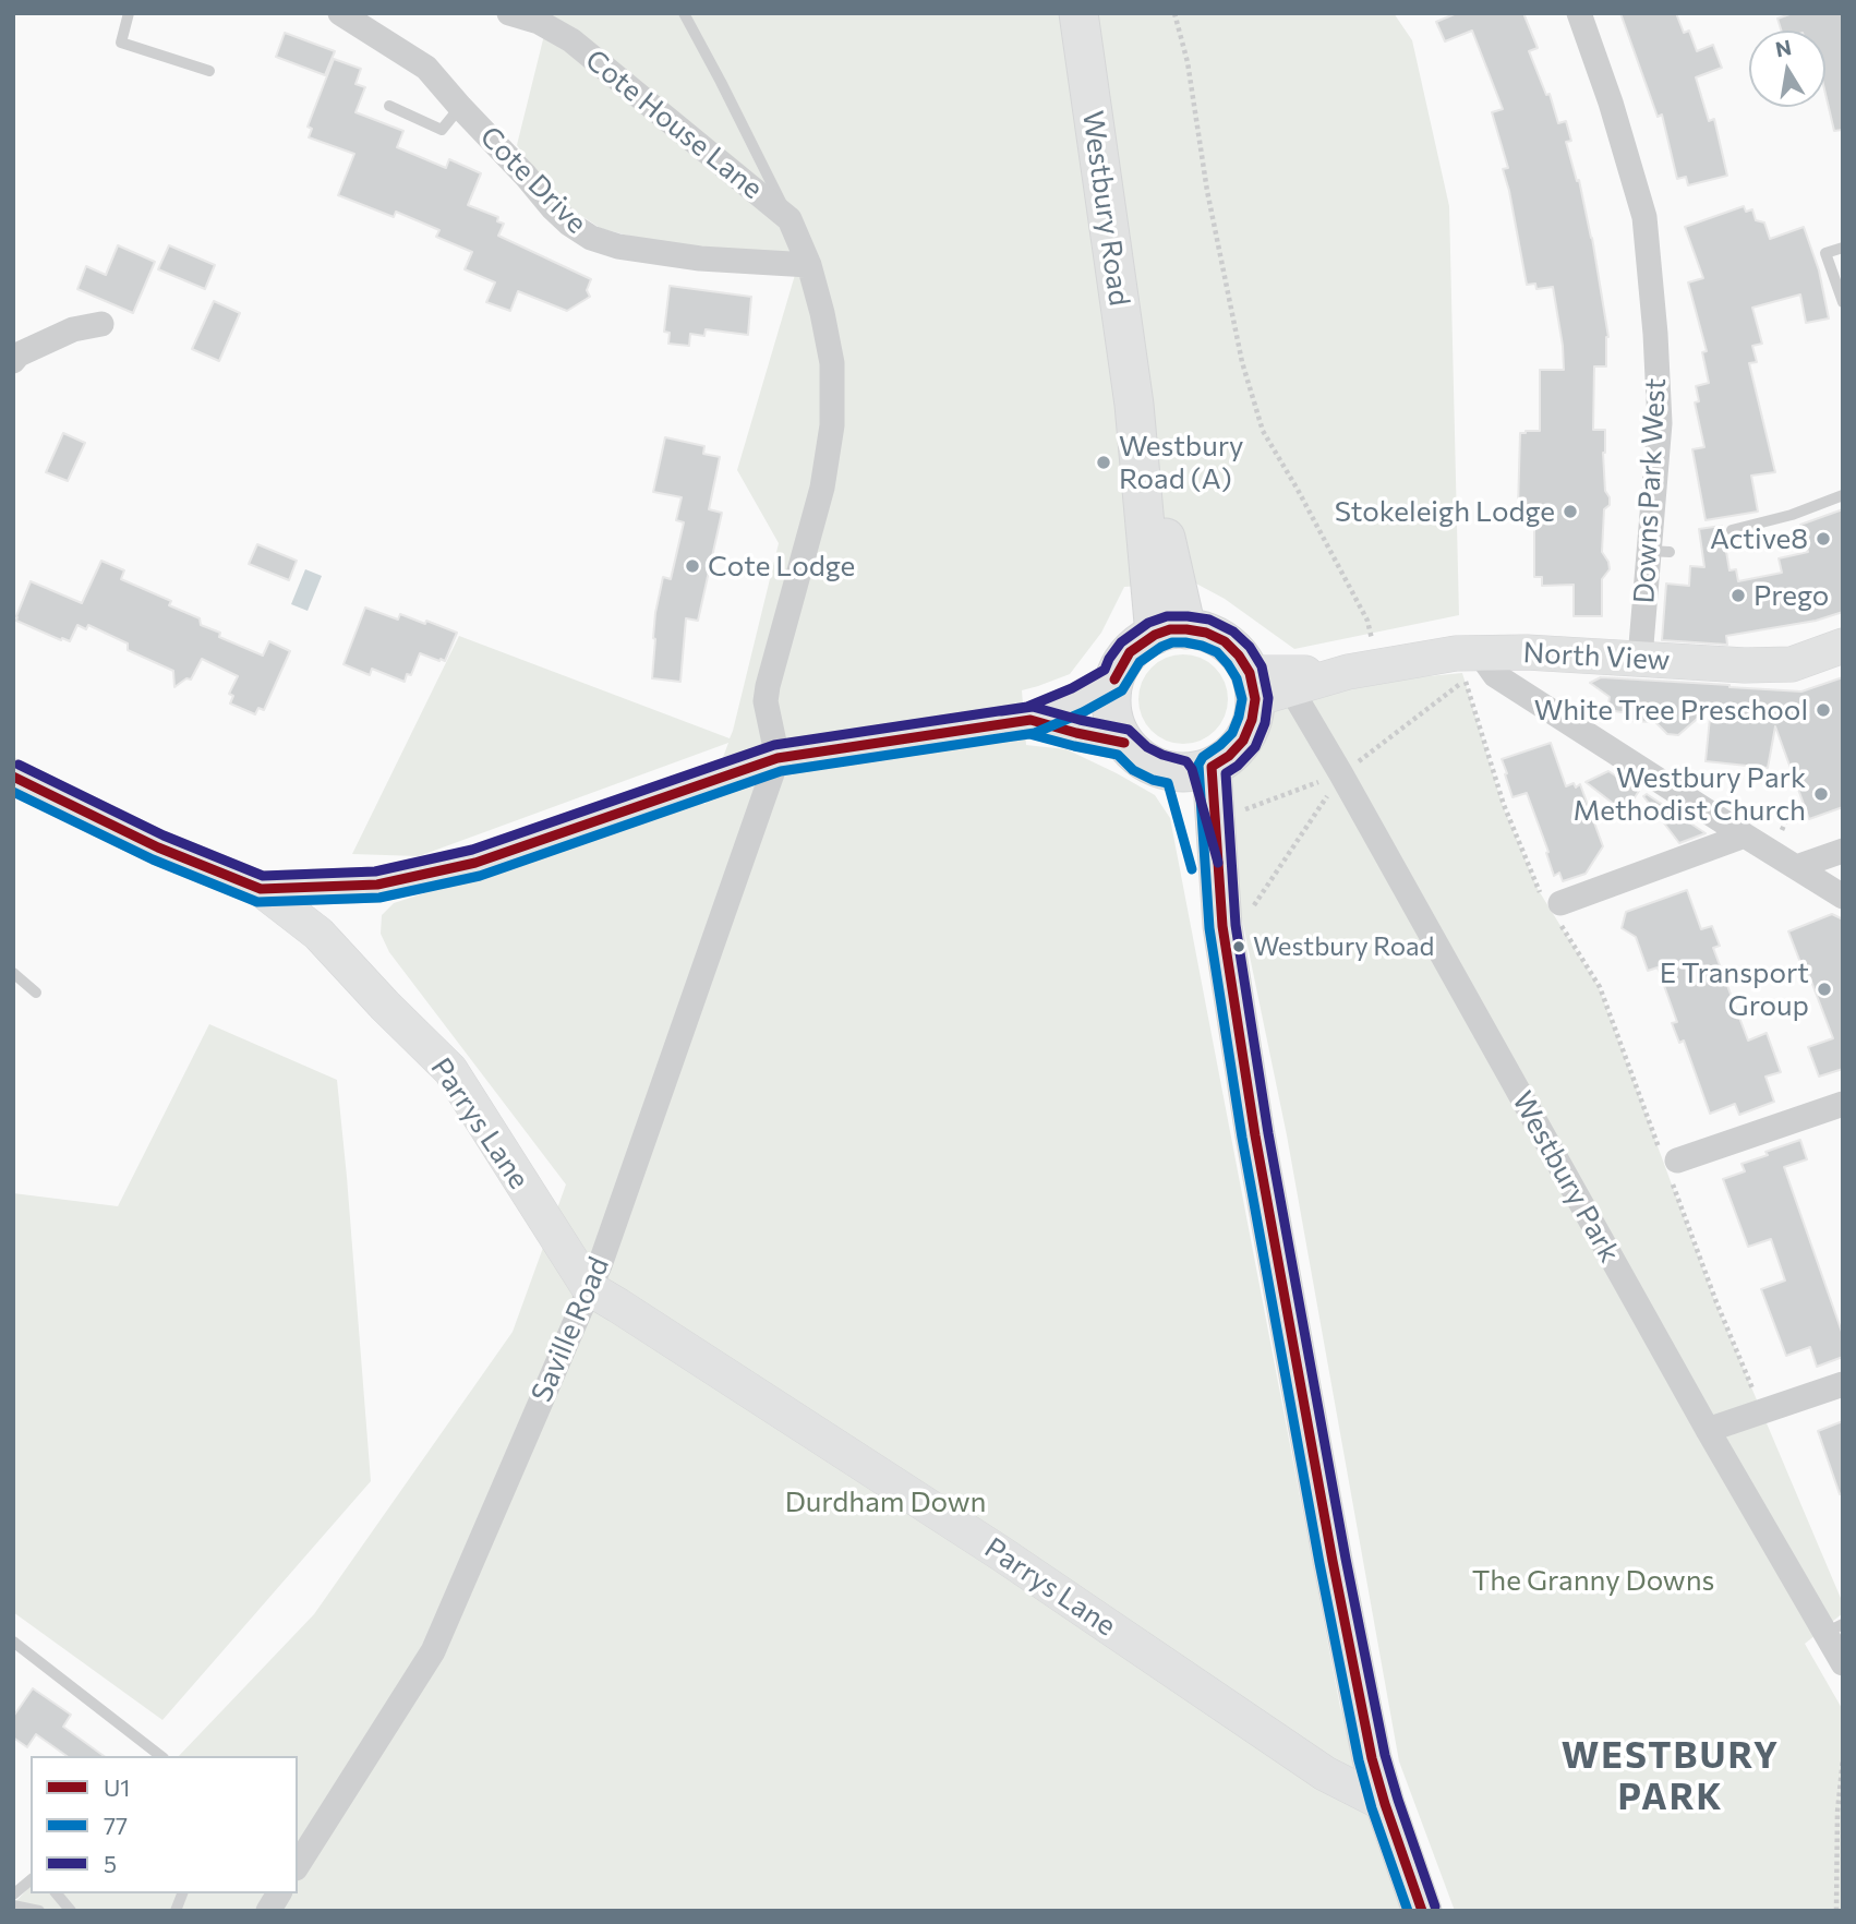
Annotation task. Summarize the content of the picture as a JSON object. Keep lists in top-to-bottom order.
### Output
{
  "streets": {
    "main road": ["Westbury Road", "North View", "Parrys Lane"],
    "street": [
      "Cote House Lane",
      "Cote Drive",
      "Downs Park West",
      "Westbury Park",
      "Saville Road"
    ]
  },
  "crossings": [
    ["Cote House Lane", "Cote Drive"],
    ["Cote House Lane", "Parrys Lane"],
    ["Cote House Lane", "Saville Road"],
    ["Westbury Road", "North View"],
    ["Westbury Road", "Parrys Lane"],
    ["Downs Park West", "North View"],
    ["North View", "Parrys Lane"],
    ["North View", "Westbury Park"],
    ["Parrys Lane", "Saville Road"]
  ],
  "districts": ["WESTBURY PARK"],
  "parks": ["Durdham Down", "The Granny Downs"],
  "places": [
    "Westbury Road (A)",
    "Stokeleigh Lodge",
    "Active8",
    "Cote Lodge",
    "Prego",
    "White Tree Preschool",
    "Westbury Park Methodist Church",
    "Westbury Road",
    "E Transport Group"
  ],
  "lines": ["transit line 5", "transit line U1", "transit line 77"],
  "legend": ["U1", "77", "5"],
  "north": "top"
}
